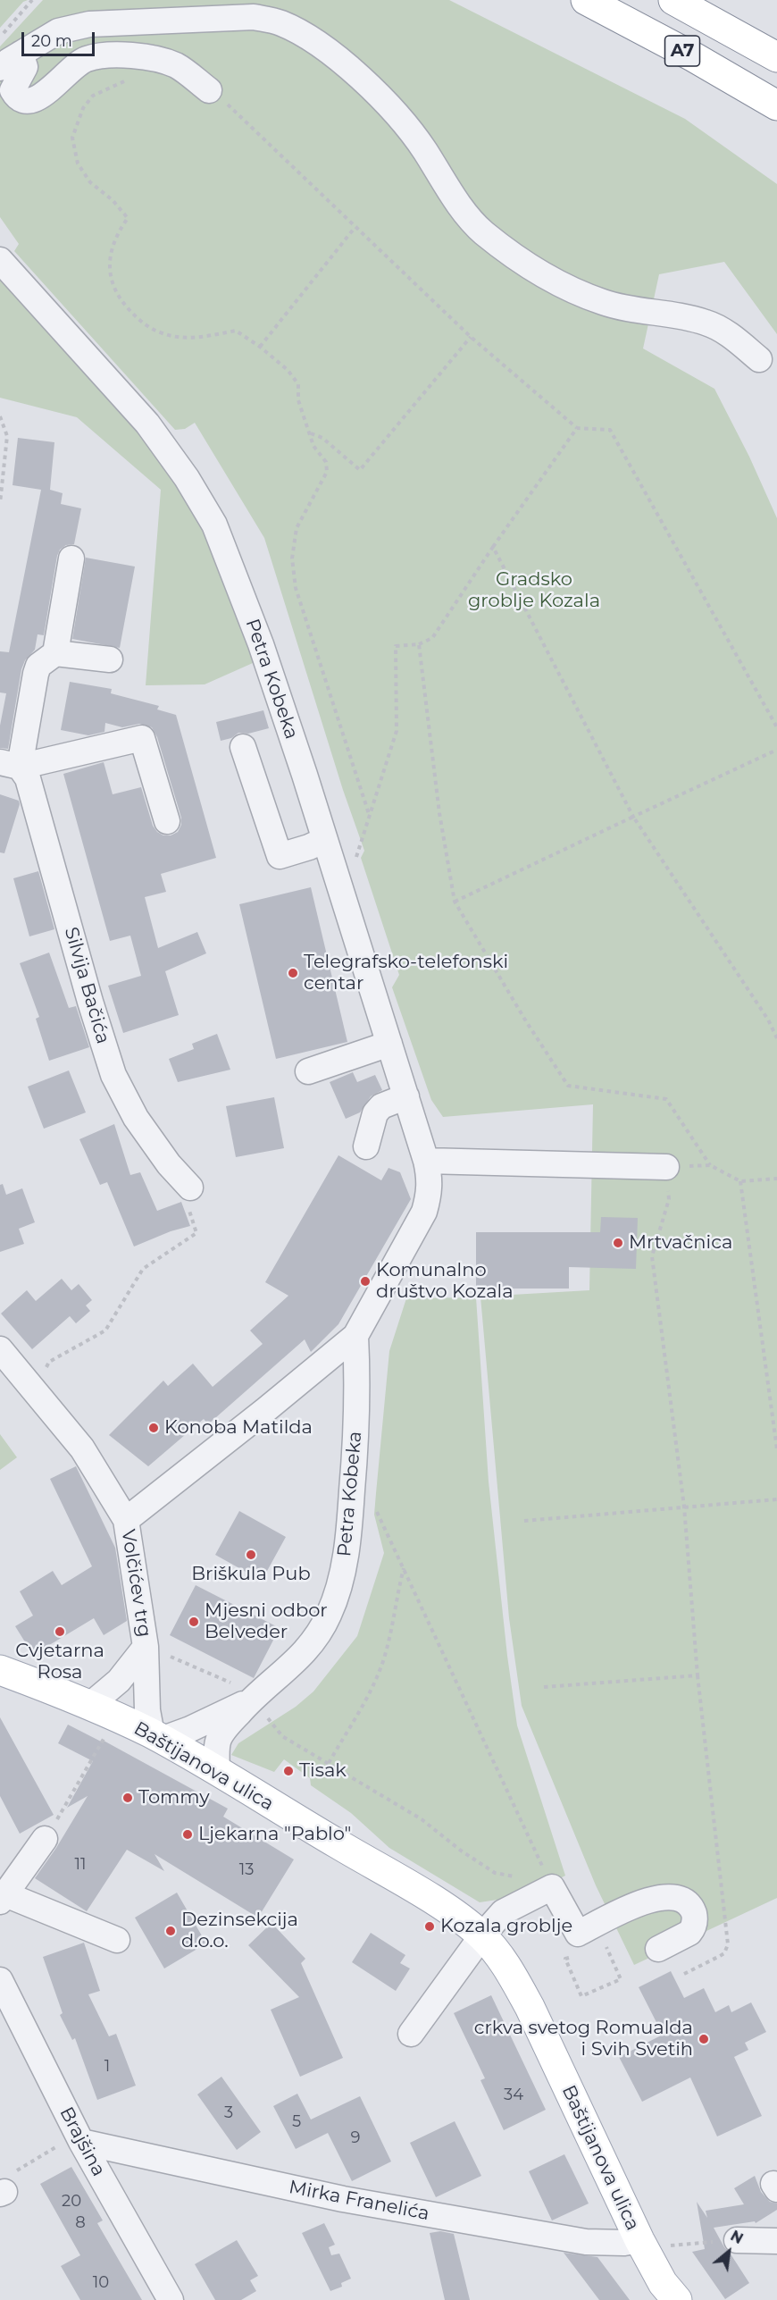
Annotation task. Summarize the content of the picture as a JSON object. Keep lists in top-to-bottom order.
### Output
{
  "streets": {
    "main road": ["A7", "Baštijanova ulica"],
    "street": [
      "Petra Kobeka",
      "Silvija Bačića",
      "Volčićev trg",
      "Brajšina",
      "Mirka Franelića"
    ]
  },
  "crossings": [
    ["Petra Kobeka", "Volčićev trg"],
    ["Volčićev trg", "Baštijanova ulica"],
    ["Baštijanova ulica", "Mirka Franelića"],
    ["Brajšina", "Mirka Franelića"]
  ],
  "parks": ["Gradsko groblje Kozala"],
  "places": [
    "Telegrafsko-telefonski centar",
    "Mrtvačnica",
    "Komunalno društvo Kozala",
    "Konoba Matilda",
    "Briškula Pub",
    "Mjesni odbor Belveder",
    "Cvjetarna Rosa",
    "Tisak",
    "Tommy",
    "Ljekarna \"Pablo\"",
    "Kozala groblje",
    "Dezinsekcija d.o.o.",
    "crkva svetog Romualda i Svih Svetih"
  ],
  "house_numbers": [
    "11",
    "13",
    "1",
    "34",
    "3",
    "5",
    "9",
    "20",
    "8",
    "10"
  ],
  "scale_bar": "20 m",
  "north": "top right"
}
